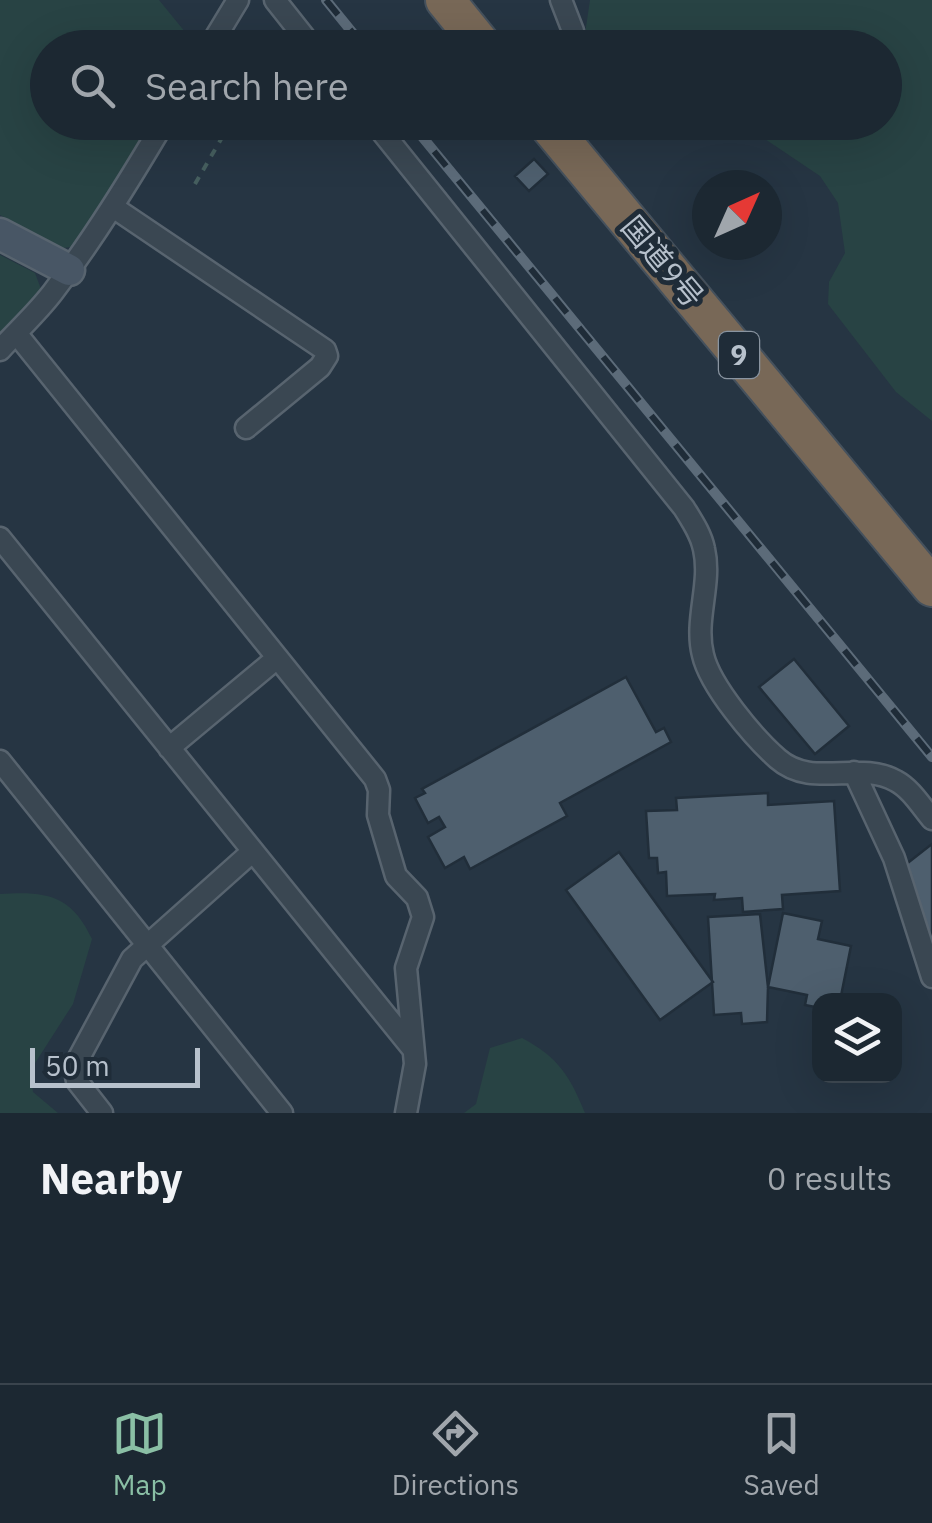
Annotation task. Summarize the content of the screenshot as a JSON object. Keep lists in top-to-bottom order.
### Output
{
  "streets": {
    "highway": ["国道9号", "9"]
  },
  "scale_bar": "50 m",
  "north": "top right",
  "page": {
    "search": "Search here",
    "scale": "50 m",
    "heading": ["Nearby", "0 results"],
    "nav": ["Map", "Directions", "Saved"]
  }
}
